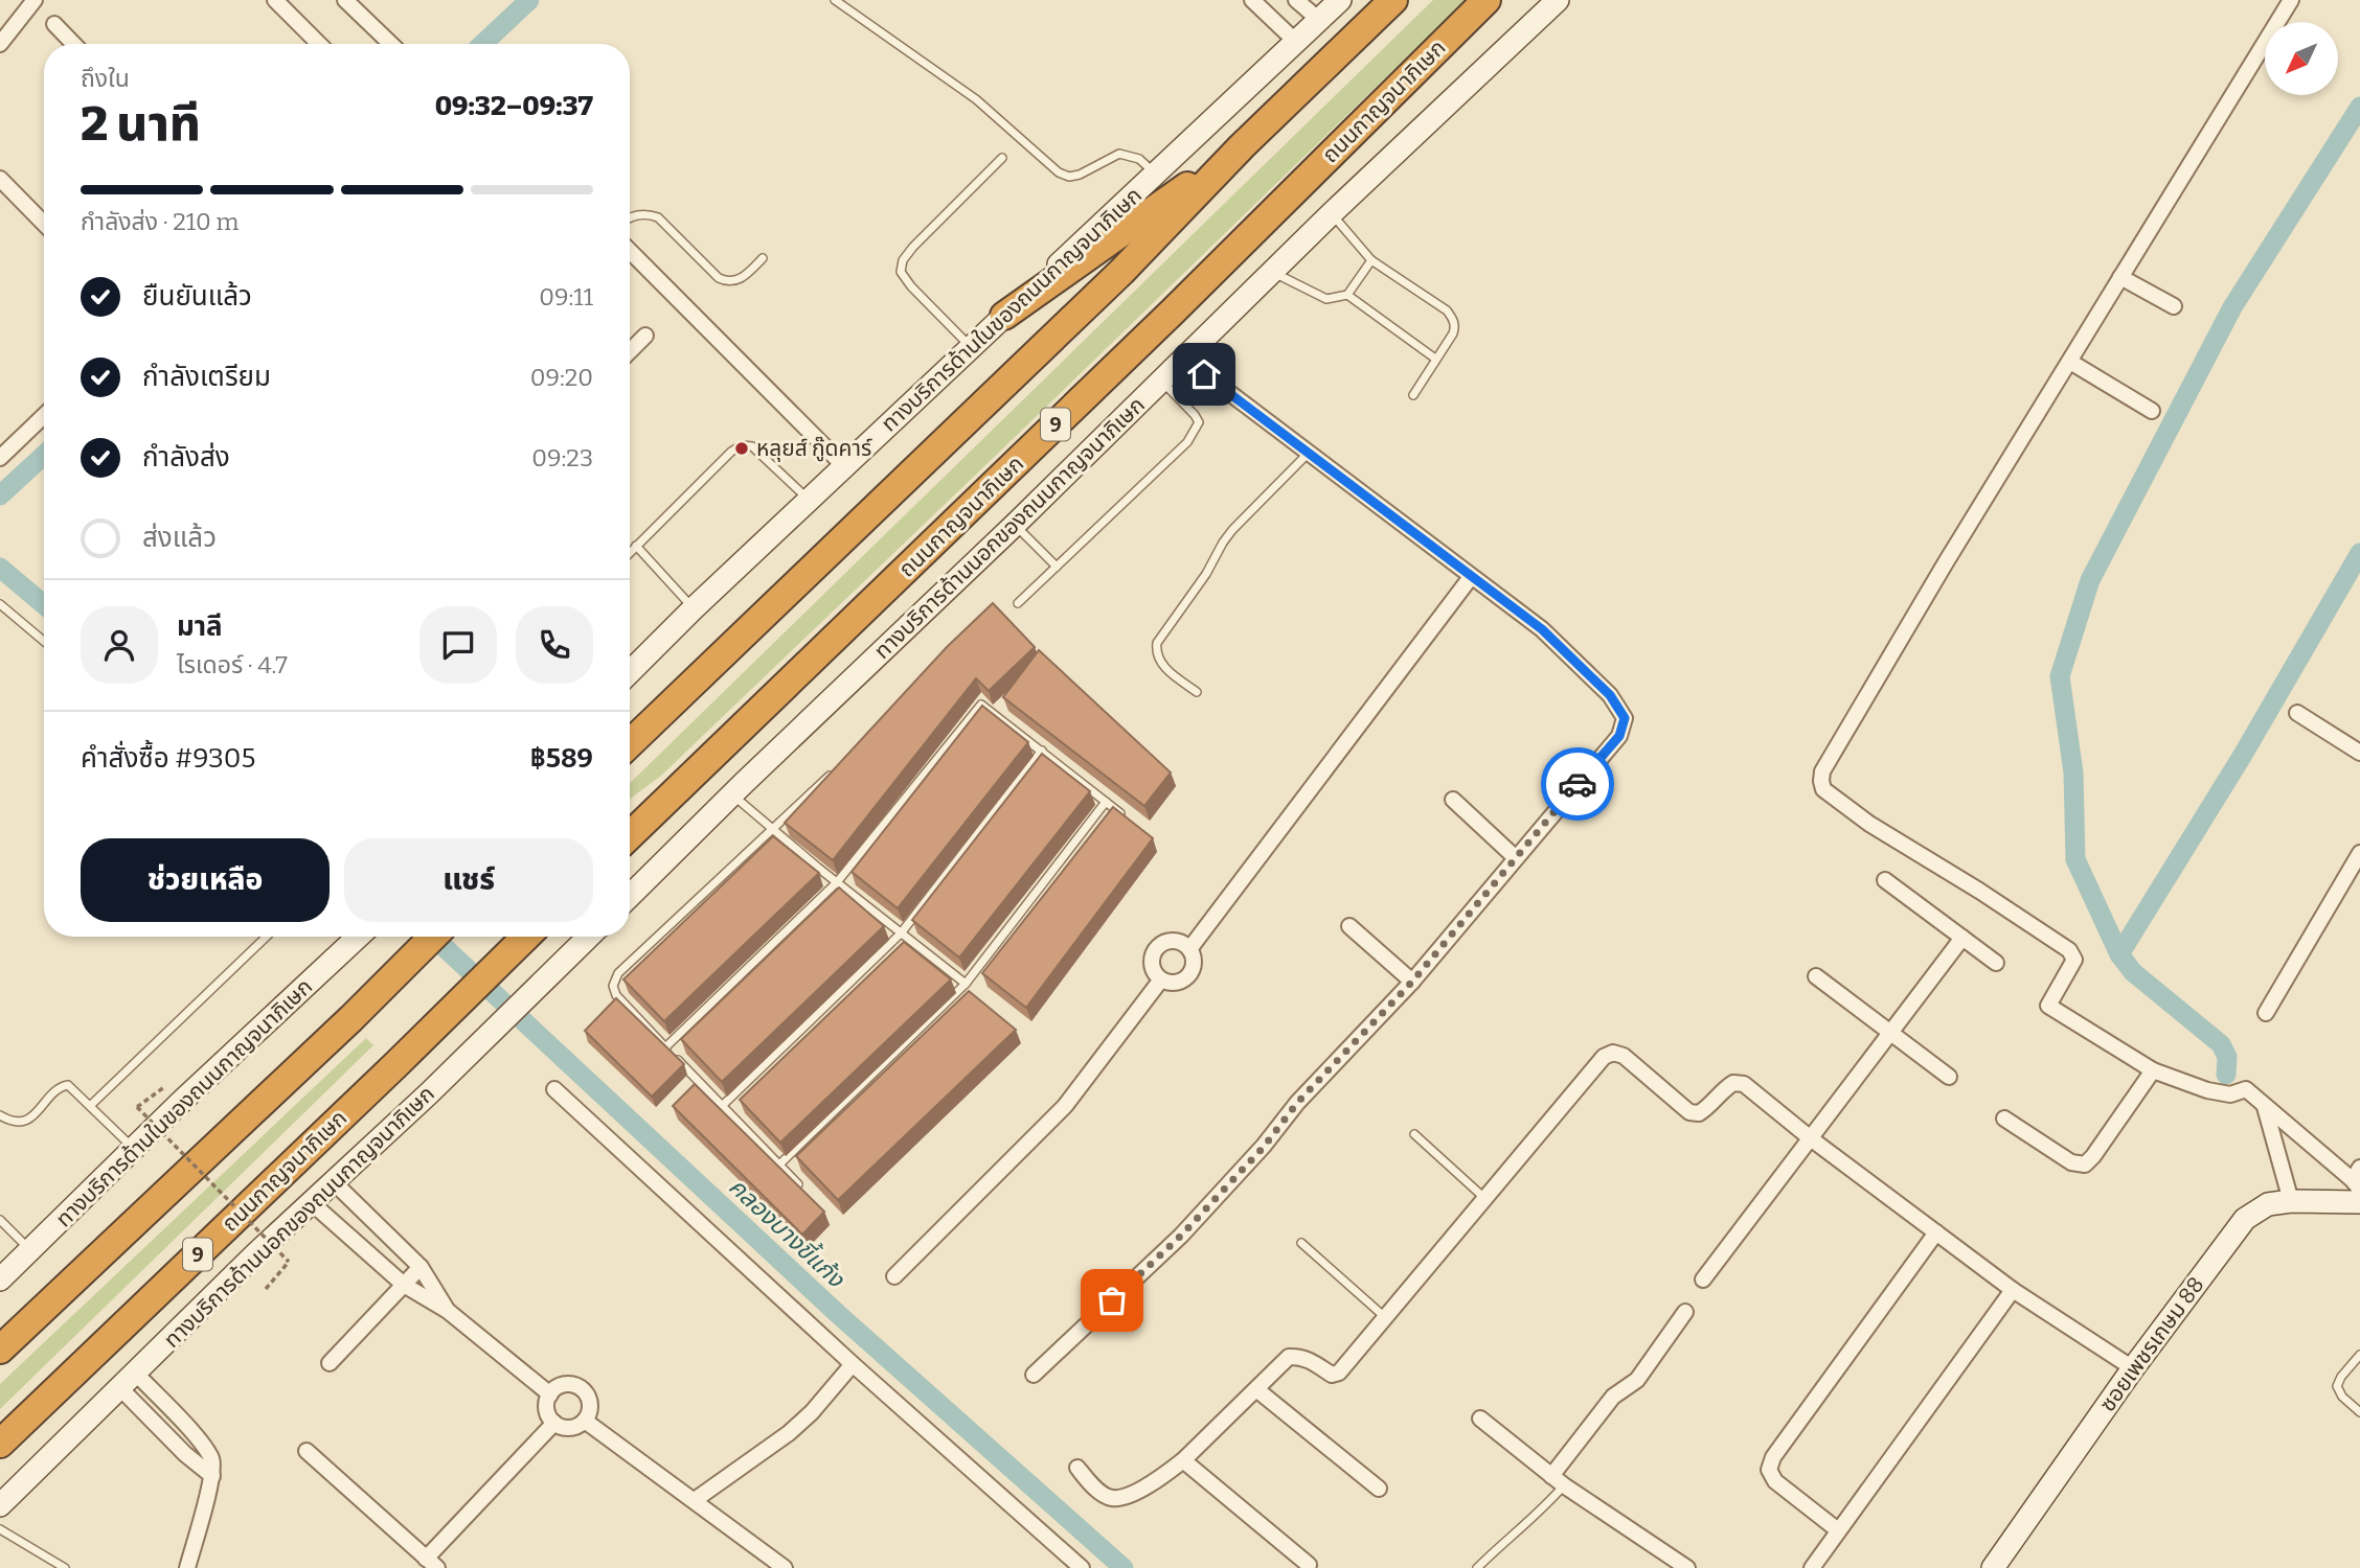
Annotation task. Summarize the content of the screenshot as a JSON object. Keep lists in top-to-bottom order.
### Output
{
  "streets": {
    "highway": ["ถนนกาญจนาภิเษก", "9"],
    "main road": ["ทางบริการด้านในของถนนกาญจนาภิเษก", "ทางบริการด้านนอกของถนนกาญจนาภิเษก", "ซอยเพชรเกษม 88"]
  },
  "water": ["คลองบางขี้แก้ง"],
  "places": ["หลุยส์ กู๊ดคาร์"],
  "north": "bottom left",
  "page": {
    "heading": ["2 นาที", "ถึงใน", "09:32–09:37"],
    "panel": [
      "มาลี",
      "ไรเดอร์ · 4.7",
      "คำสั่งซื้อ #9305",
      "฿589"
    ],
    "bar": "กำลังส่ง · 210 m",
    "list": [
      ["ยืนยันแล้ว", "09:11"],
      ["กำลังเตรียม", "09:20"],
      ["กำลังส่ง", "09:23"],
      "ส่งแล้ว"
    ],
    "buttons": ["ช่วยเหลือ", "แชร์"]
  }
}
